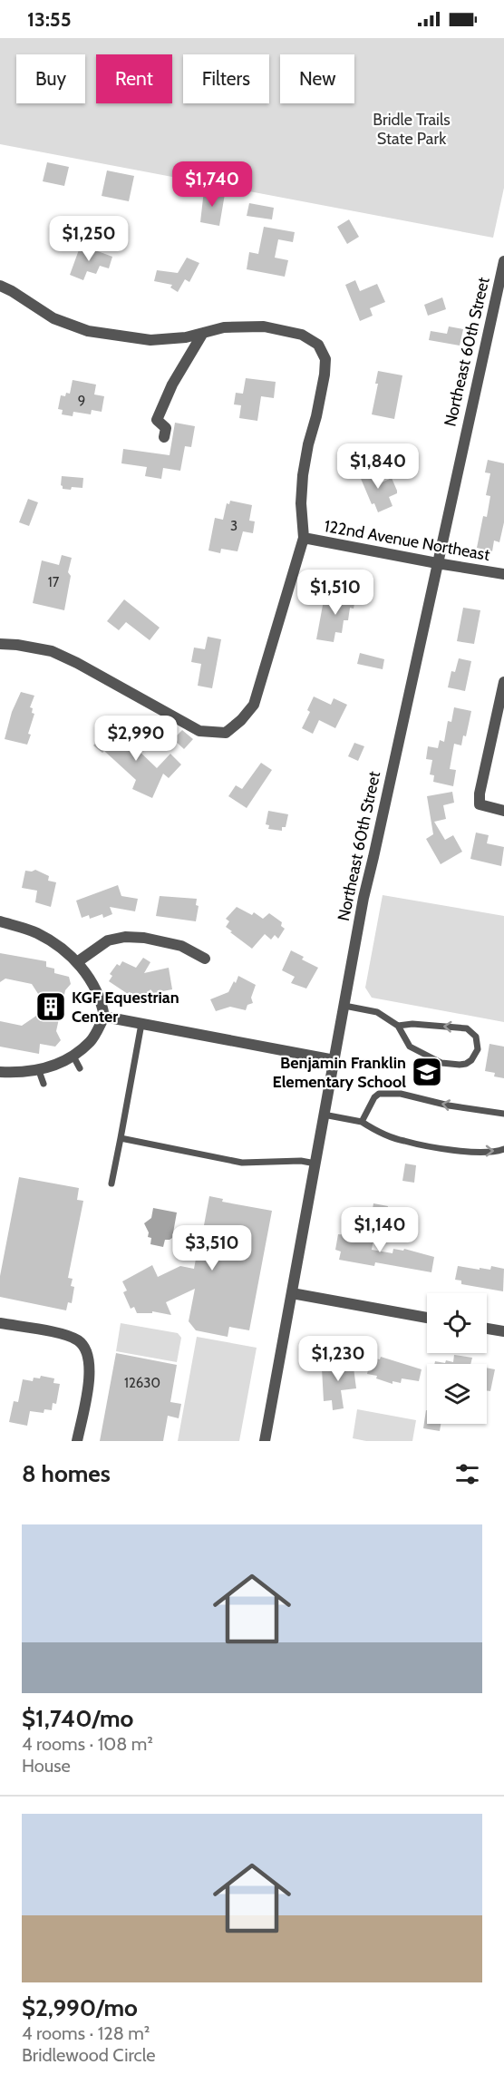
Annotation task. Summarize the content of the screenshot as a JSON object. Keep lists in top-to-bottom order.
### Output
{
  "streets": {
    "street": ["Northeast 60th Street", "122nd Avenue Northeast"]
  },
  "crossings": [
    ["Northeast 60th Street", "122nd Avenue Northeast"]
  ],
  "parks": ["Bridle Trails State Park"],
  "places": {
    "building": ["KGF Equestrian Center"],
    "school or university": ["Benjamin Franklin Elementary School"]
  },
  "house_numbers": [
    "9",
    "3",
    "17",
    "12630"
  ],
  "page": {
    "status": "13:55",
    "chip": [
      "Buy",
      "Rent",
      "Filters",
      "New"
    ],
    "price": [
      "$1,740",
      "$1,250",
      "$1,840",
      "$1,510",
      "$2,990",
      "$1,140",
      "$3,510",
      "$1,230"
    ],
    "heading": "8 homes",
    "list": [
      {
        "name": "$1,740/mo",
        "note": "4 rooms · 108 m² · House"
      },
      {
        "name": "$2,990/mo",
        "note": "4 rooms · 128 m² · Bridlewood Circle"
      }
    ]
  }
}
